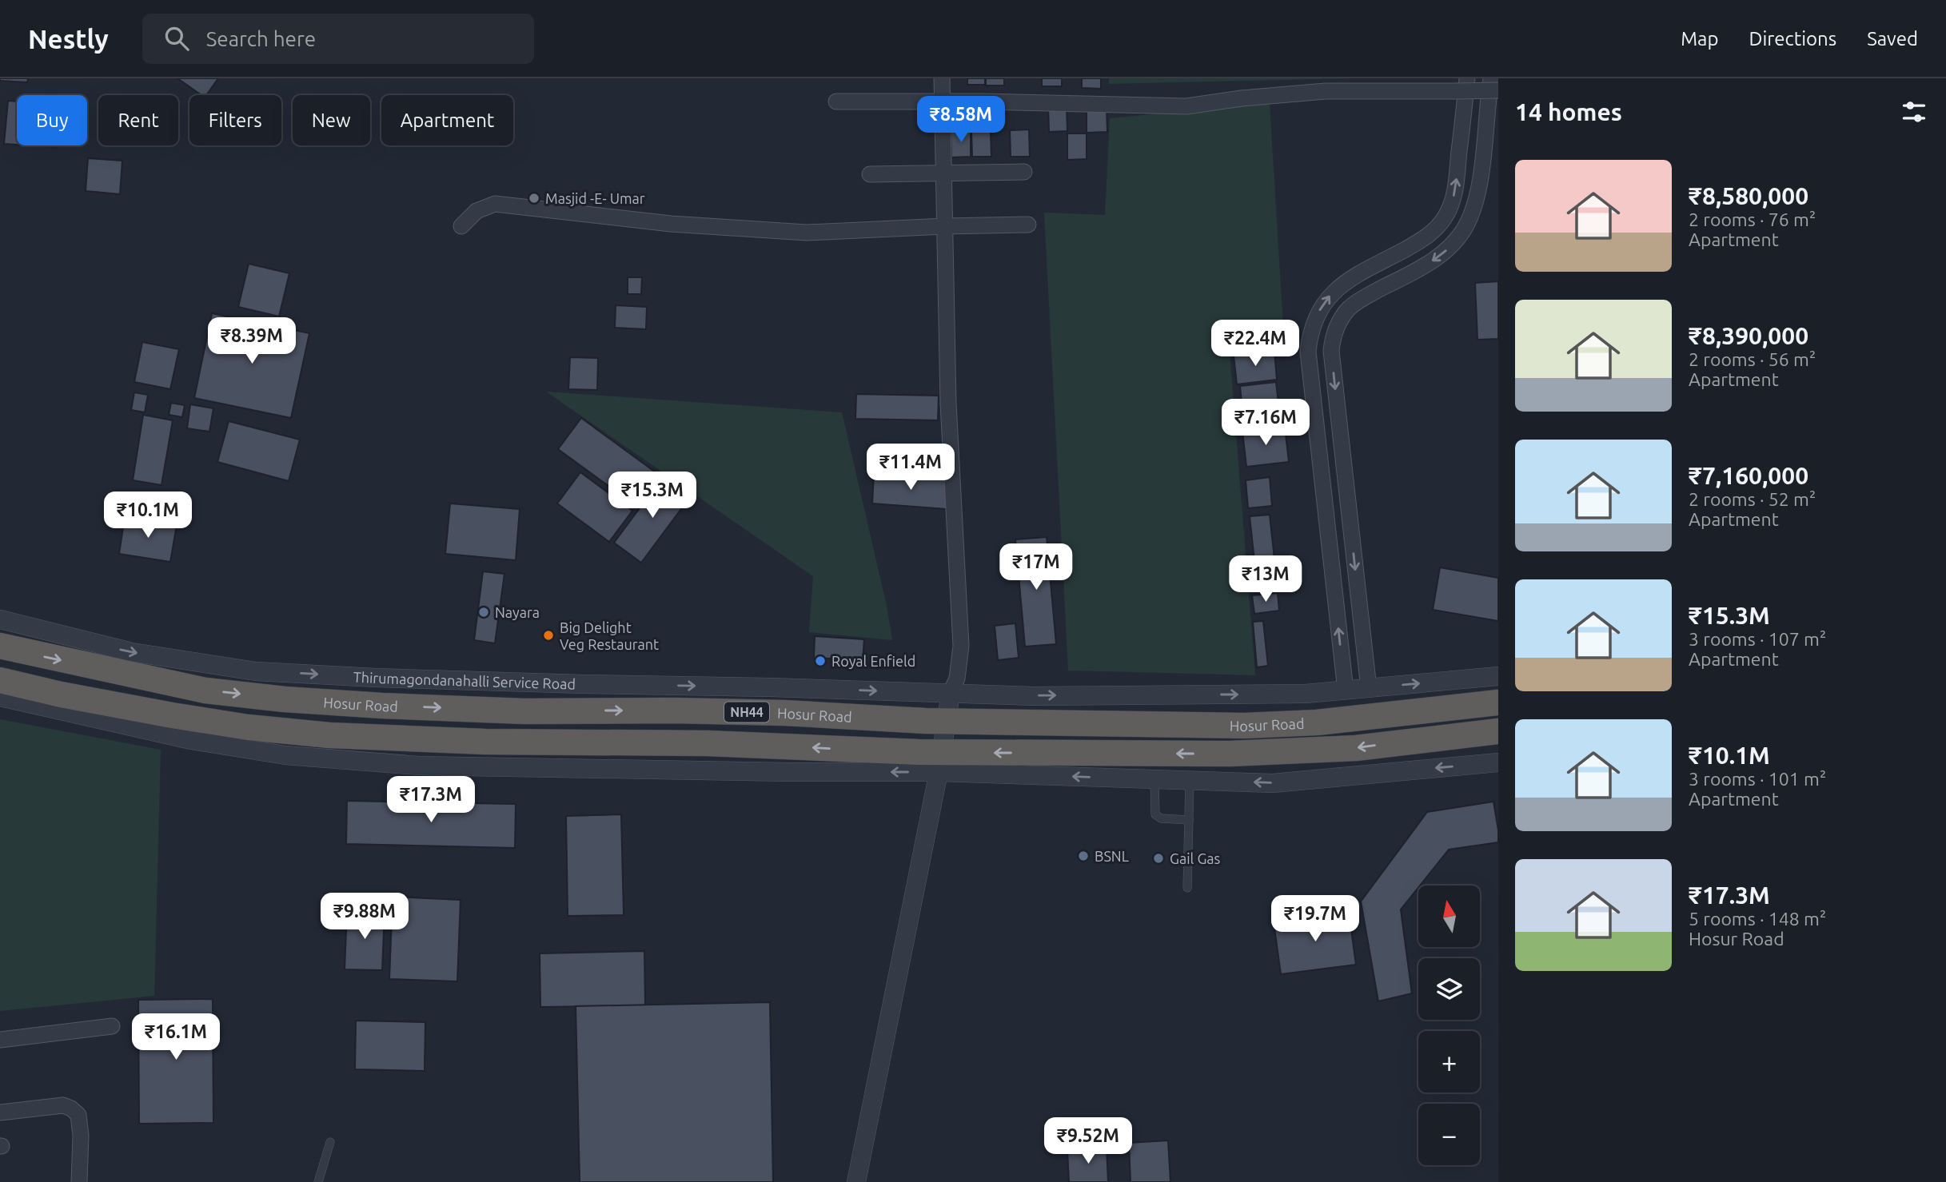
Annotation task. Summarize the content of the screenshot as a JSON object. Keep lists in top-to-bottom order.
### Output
{
  "streets": {
    "highway": ["Hosur Road", "NH44"],
    "street": ["Thirumagondanahalli Service Road"]
  },
  "places": [
    "Masjid -E- Umar",
    "Nayara",
    "Big Delight Veg Restaurant",
    "Royal Enfield",
    "BSNL",
    "Gail Gas"
  ],
  "north": "top",
  "page": {
    "header": "Nestly",
    "search": "Search here",
    "nav": ["Map", "Directions", "Saved"],
    "heading": "14 homes",
    "chip": [
      "Buy",
      "Rent",
      "Filters",
      "New",
      "Apartment"
    ],
    "price": [
      "₹8.58M",
      "₹8.39M",
      "₹22.4M",
      "₹7.16M",
      "₹11.4M",
      "₹15.3M",
      "₹10.1M",
      "₹17M",
      "₹13M",
      "₹17.3M",
      "₹9.88M",
      "₹19.7M",
      "₹16.1M",
      "₹9.52M"
    ],
    "list": [
      {
        "name": "₹8,580,000",
        "note": "2 rooms · 76 m² · Apartment"
      },
      {
        "name": "₹8,390,000",
        "note": "2 rooms · 56 m² · Apartment"
      },
      {
        "name": "₹7,160,000",
        "note": "2 rooms · 52 m² · Apartment"
      },
      {
        "name": "₹15.3M",
        "note": "3 rooms · 107 m² · Apartment"
      },
      {
        "name": "₹10.1M",
        "note": "3 rooms · 101 m² · Apartment"
      },
      {
        "name": "₹17.3M",
        "note": "5 rooms · 148 m² · Hosur Road"
      }
    ],
    "map_buttons": ["+", "−"]
  }
}
